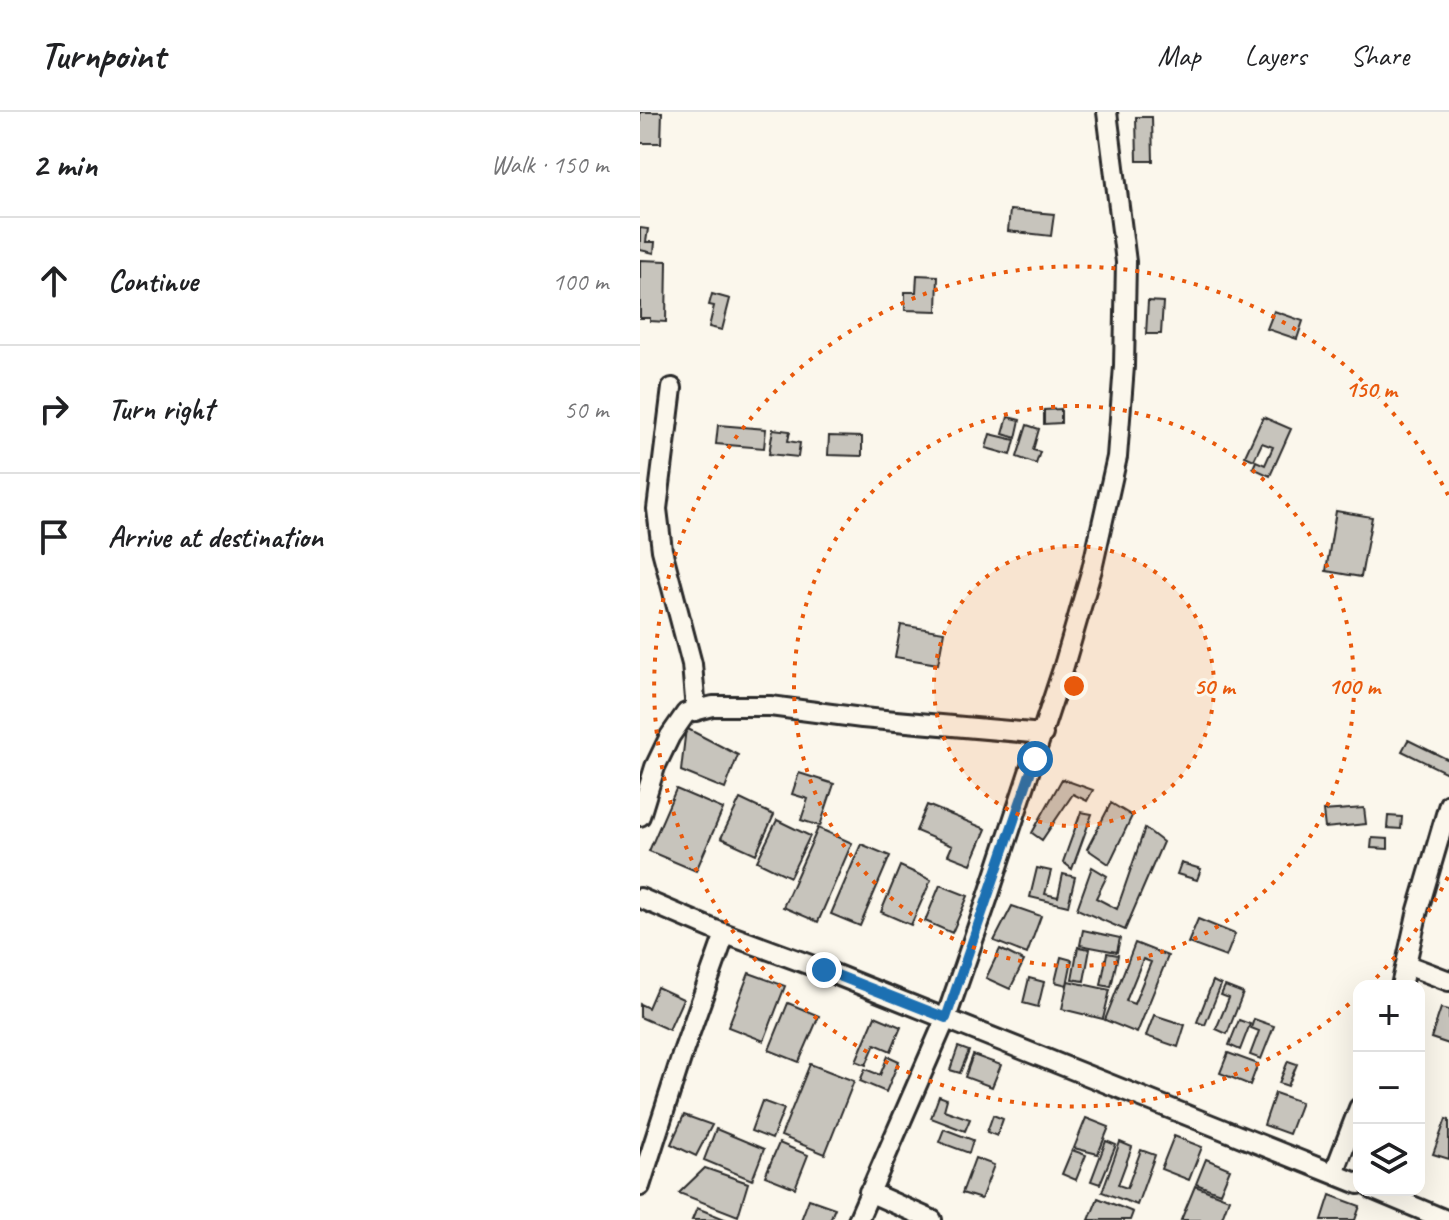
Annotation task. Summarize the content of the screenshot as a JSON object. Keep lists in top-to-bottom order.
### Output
{
  "page": {
    "header": "Turnpoint",
    "nav": ["Map", "Layers", "Share"],
    "heading": ["2 min", "Walk · 150 m"],
    "list": [
      ["Continue", "100 m"],
      ["Turn right", "50 m"],
      "Arrive at destination"
    ],
    "map_buttons": ["+", "−"]
  },
  "rings": ["150 m", "50 m", "100 m"]
}
